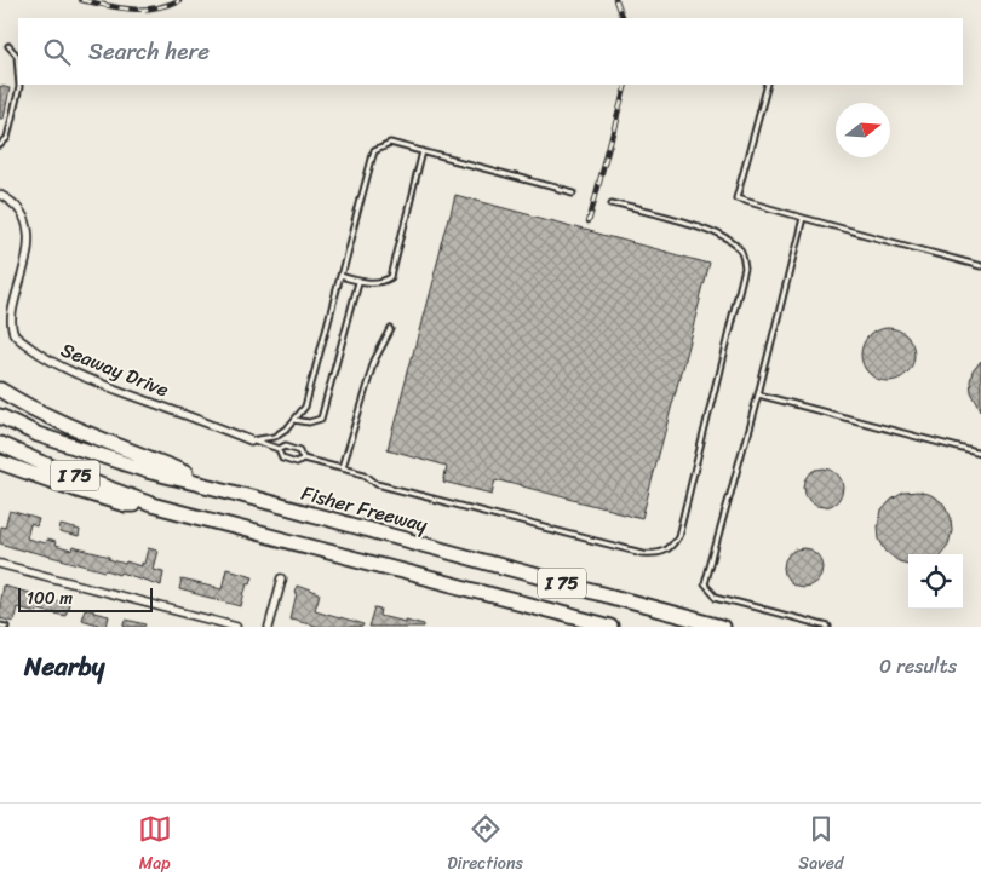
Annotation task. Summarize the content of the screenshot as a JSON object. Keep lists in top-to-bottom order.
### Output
{
  "streets": {
    "highway": ["I 75", "Fisher Freeway"],
    "street": ["Seaway Drive"]
  },
  "scale_bar": "100 m",
  "north": "right",
  "page": {
    "search": "Search here",
    "scale": "100 m",
    "heading": ["Nearby", "0 results"],
    "nav": ["Map", "Directions", "Saved"]
  }
}
